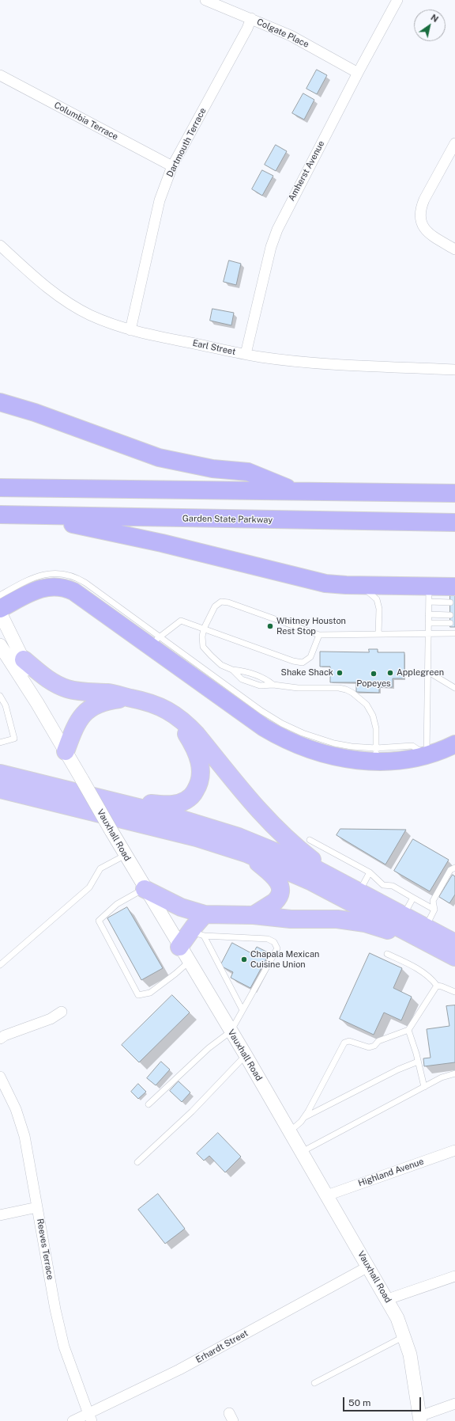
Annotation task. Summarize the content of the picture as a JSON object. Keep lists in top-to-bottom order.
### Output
{
  "streets": {
    "highway": ["Garden State Parkway"],
    "street": [
      "Colgate Place",
      "Columbia Terrace",
      "Dartmouth Terrace",
      "Amherst Avenue",
      "Earl Street",
      "Vauxhall Road",
      "Highland Avenue",
      "Reeves Terrace",
      "Erhardt Street"
    ]
  },
  "crossings": [
    ["Colgate Place", "Dartmouth Terrace"],
    ["Colgate Place", "Amherst Avenue"],
    ["Columbia Terrace", "Dartmouth Terrace"],
    ["Dartmouth Terrace", "Earl Street"],
    ["Amherst Avenue", "Earl Street"],
    ["Vauxhall Road", "Highland Avenue"],
    ["Vauxhall Road", "Erhardt Street"],
    ["Reeves Terrace", "Erhardt Street"]
  ],
  "places": [
    "Whitney Houston Rest Stop",
    "Shake Shack",
    "Applegreen",
    "Popeyes",
    "Chapala Mexican Cuisine Union"
  ],
  "scale_bar": "50 m",
  "north": "top right"
}
